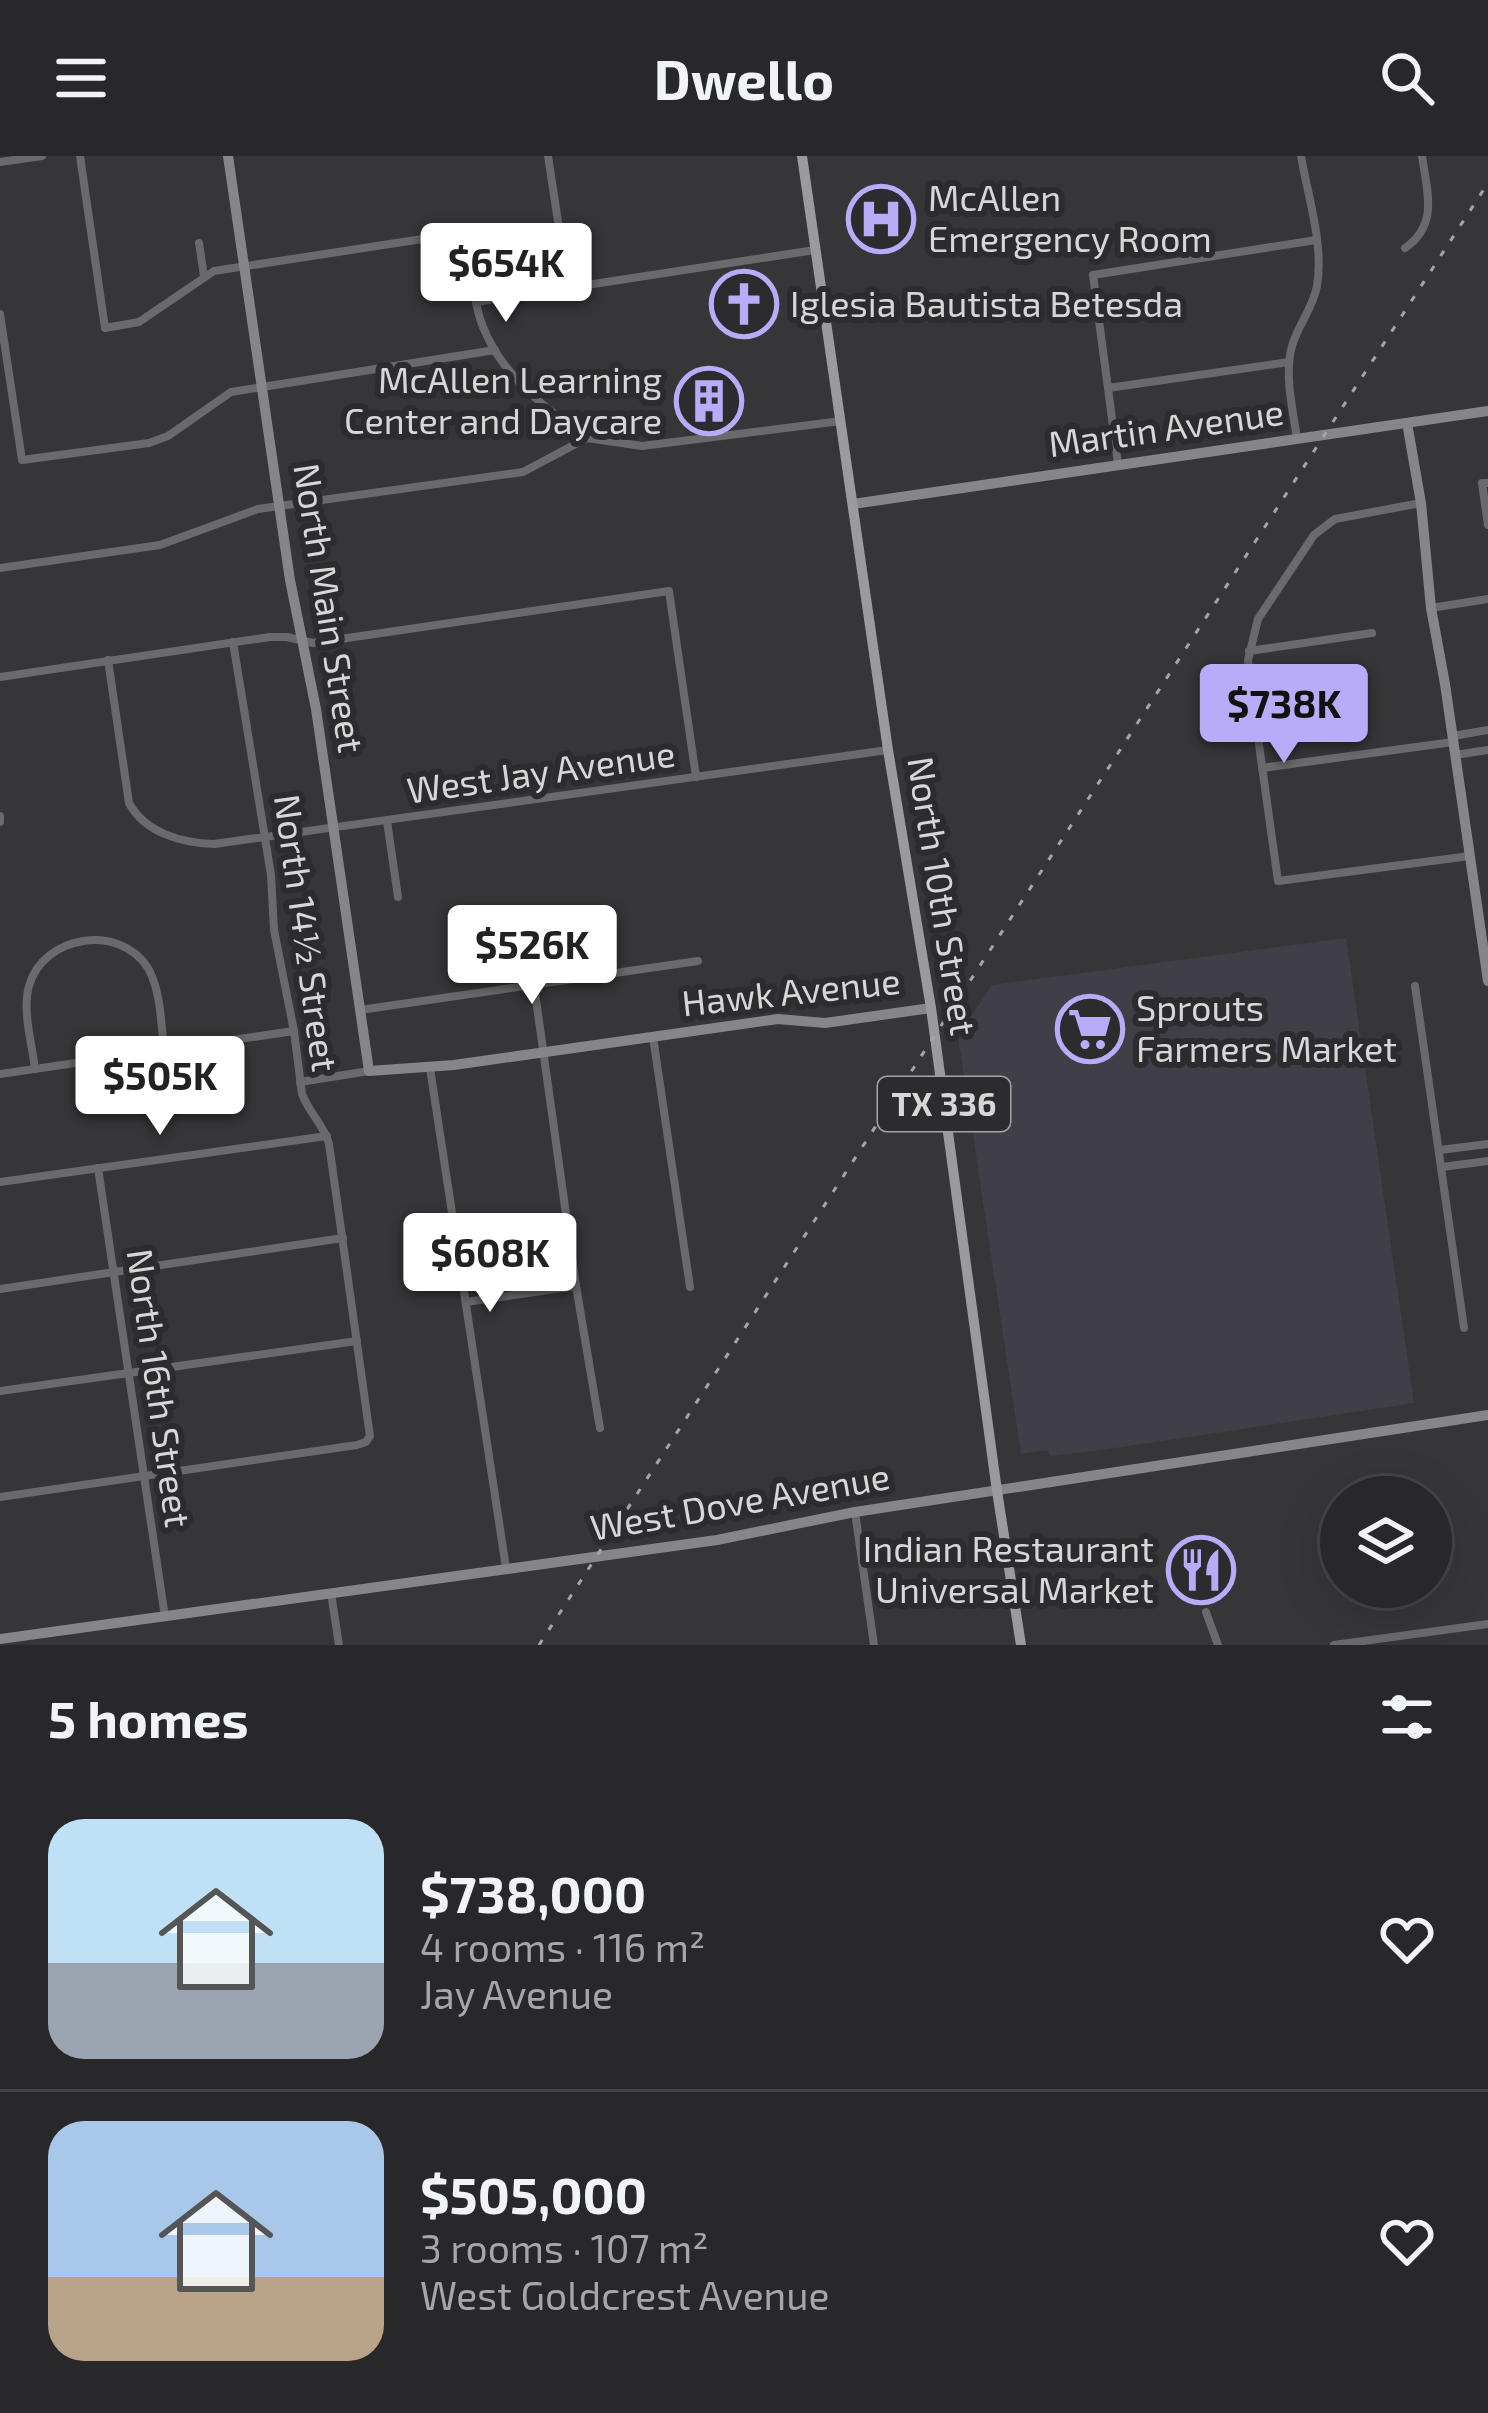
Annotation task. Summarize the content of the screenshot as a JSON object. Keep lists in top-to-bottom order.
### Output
{
  "streets": {
    "main road": ["North 10th Street", "TX 336"],
    "street": [
      "Martin Avenue",
      "North Main Street",
      "West Jay Avenue",
      "North 14½ Street",
      "Hawk Avenue",
      "North 16th Street",
      "West Dove Avenue"
    ]
  },
  "crossings": [
    ["Martin Avenue", "North 10th Street"],
    ["North Main Street", "West Jay Avenue"],
    ["North Main Street", "Hawk Avenue"],
    ["West Jay Avenue", "North 10th Street"],
    ["West Jay Avenue", "North 14½ Street"],
    ["North 10th Street", "Hawk Avenue"],
    ["North 10th Street", "West Dove Avenue"],
    ["North 14½ Street", "Hawk Avenue"],
    ["North 14½ Street", "North 16th Street"],
    ["North 16th Street", "West Dove Avenue"]
  ],
  "places": {
    "hospital": ["McAllen Emergency Room"],
    "church": ["Iglesia Bautista Betesda"],
    "building": ["McAllen Learning Center and Daycare"],
    "supermarket": ["Sprouts Farmers Market"],
    "restaurant": ["Indian Restaurant Universal Market"]
  },
  "page": {
    "header": "Dwello",
    "price": [
      "$654K",
      "$738K",
      "$526K",
      "$505K",
      "$608K"
    ],
    "heading": "5 homes",
    "list": [
      {
        "name": "$738,000",
        "note": "4 rooms · 116 m² · Jay Avenue"
      },
      {
        "name": "$505,000",
        "note": "3 rooms · 107 m² · West Goldcrest Avenue"
      }
    ]
  }
}
